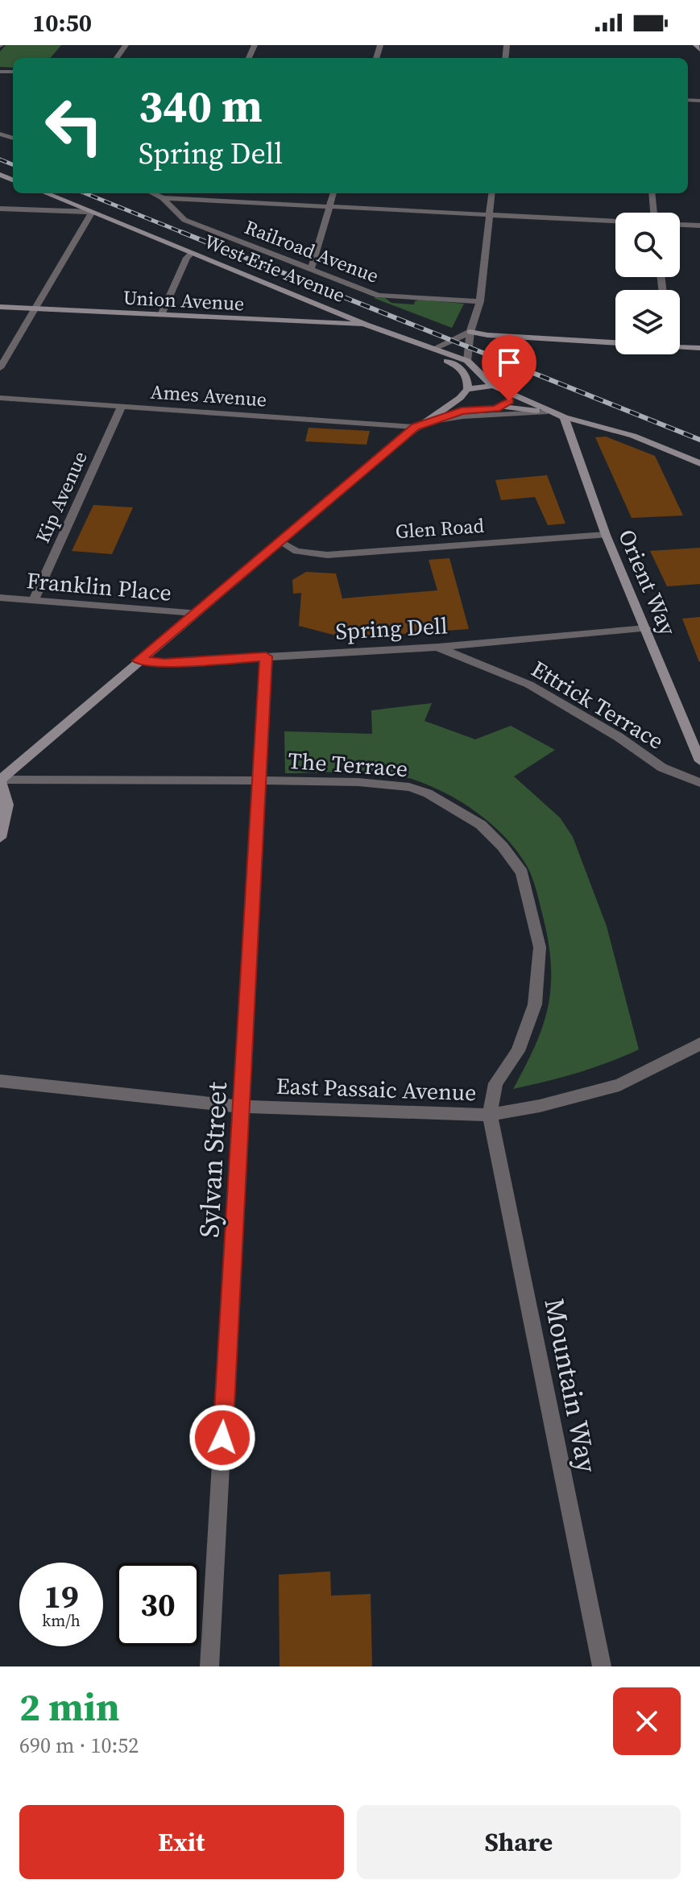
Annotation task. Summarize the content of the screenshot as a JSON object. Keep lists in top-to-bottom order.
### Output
{
  "streets": {
    "street": [
      "Railroad Avenue",
      "West Erie Avenue",
      "Union Avenue",
      "Ames Avenue",
      "Kip Avenue",
      "Glen Road",
      "Orient Way",
      "Franklin Place",
      "Spring Dell",
      "Ettrick Terrace",
      "The Terrace",
      "East Passaic Avenue",
      "Sylvan Street",
      "Mountain Way"
    ]
  },
  "crossings": [
    ["West Erie Avenue", "Union Avenue"],
    ["West Erie Avenue", "Orient Way"],
    ["Ames Avenue", "Kip Avenue"],
    ["Kip Avenue", "Franklin Place"],
    ["Glen Road", "Orient Way"],
    ["Orient Way", "Spring Dell"],
    ["Spring Dell", "Ettrick Terrace"],
    ["Spring Dell", "Sylvan Street"],
    ["The Terrace", "East Passaic Avenue"],
    ["The Terrace", "Sylvan Street"],
    ["The Terrace", "Mountain Way"],
    ["East Passaic Avenue", "Sylvan Street"],
    ["East Passaic Avenue", "Mountain Way"]
  ],
  "page": {
    "status": "10:50",
    "turn": ["340 m", "Spring Dell"],
    "speed": "19 km/h",
    "limit": "30",
    "heading": ["2 min", "690 m · 10:52"],
    "buttons": ["Exit", "Share"]
  }
}
